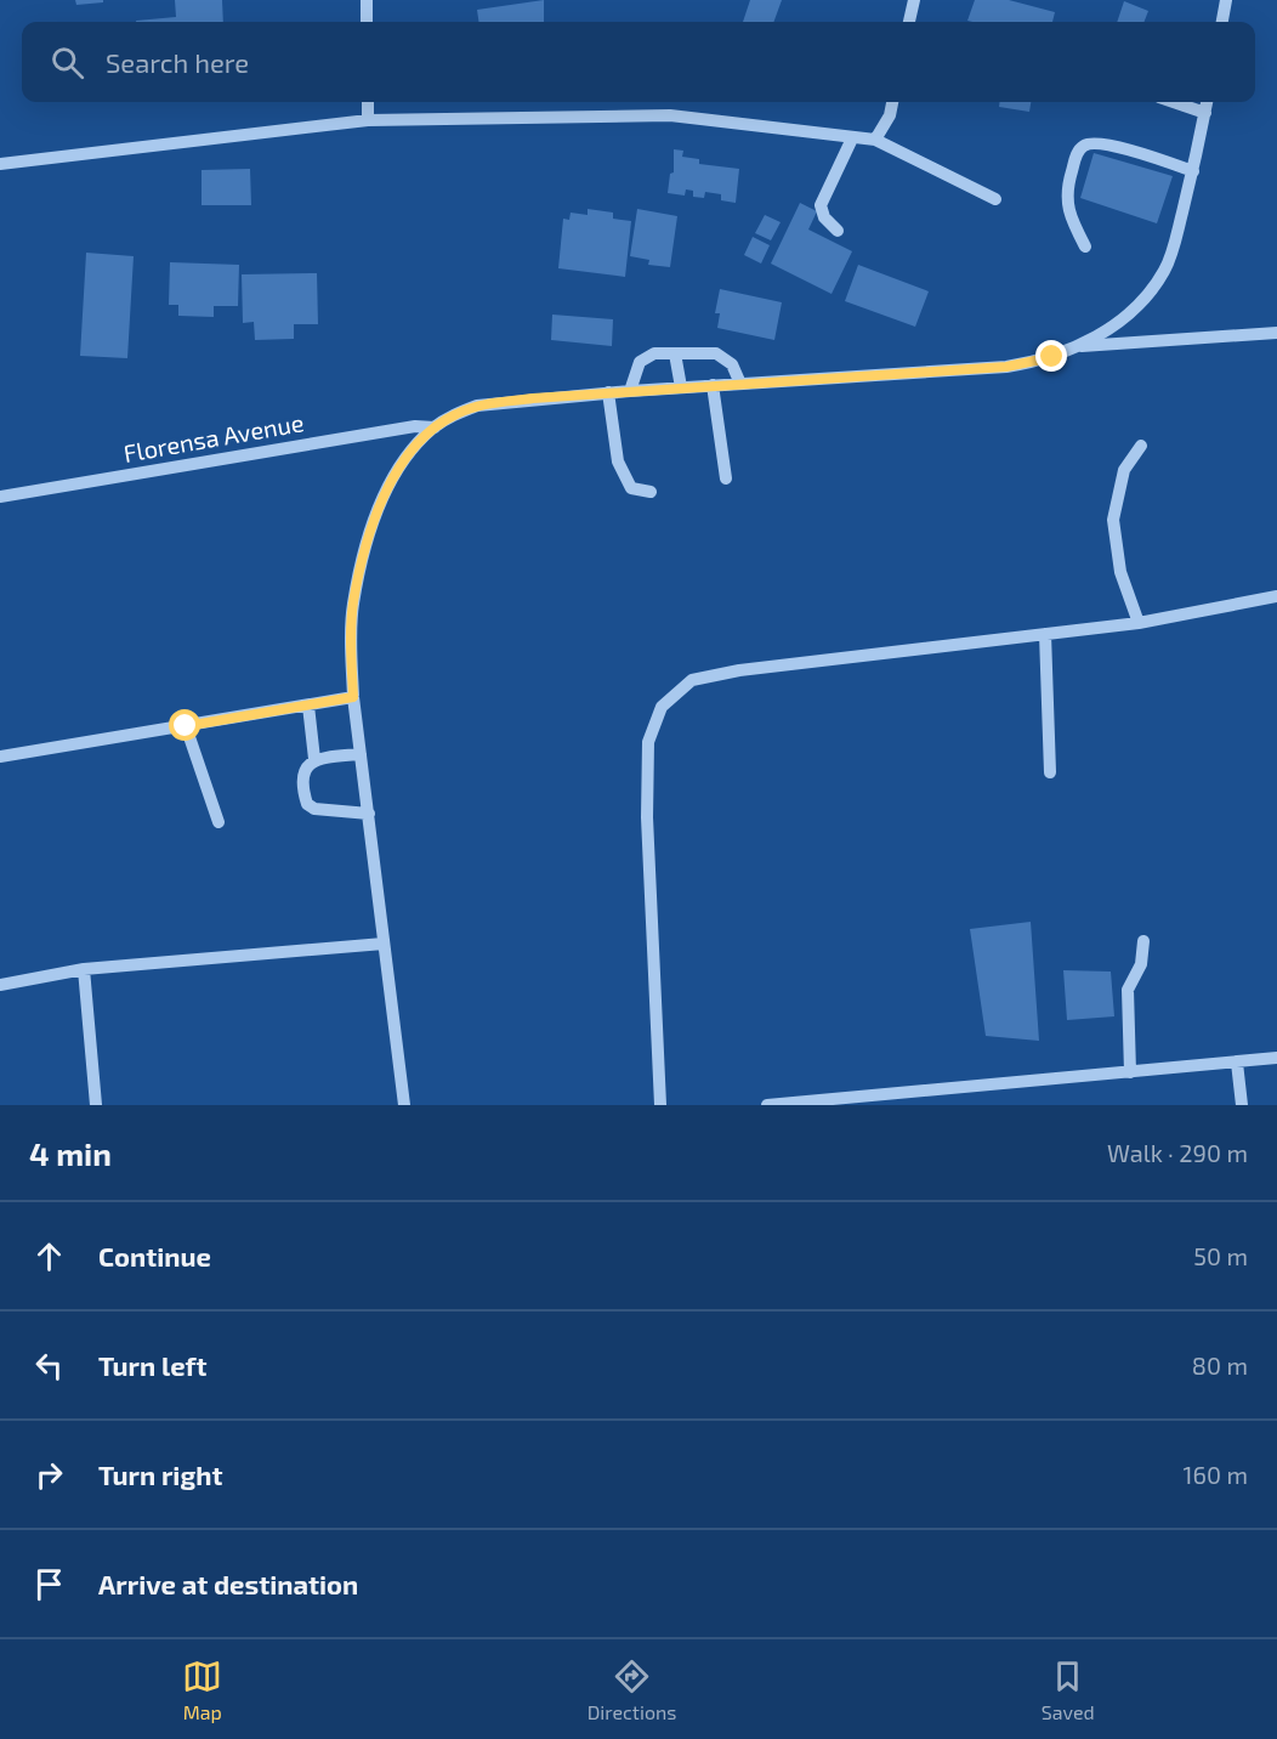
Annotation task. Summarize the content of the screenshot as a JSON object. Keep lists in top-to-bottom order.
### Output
{
  "streets": {
    "street": ["Florensa Avenue"]
  },
  "page": {
    "search": "Search here",
    "heading": ["4 min", "Walk · 290 m"],
    "list": [
      ["Continue", "50 m"],
      ["Turn left", "80 m"],
      ["Turn right", "160 m"],
      "Arrive at destination"
    ],
    "nav": ["Map", "Directions", "Saved"]
  }
}
